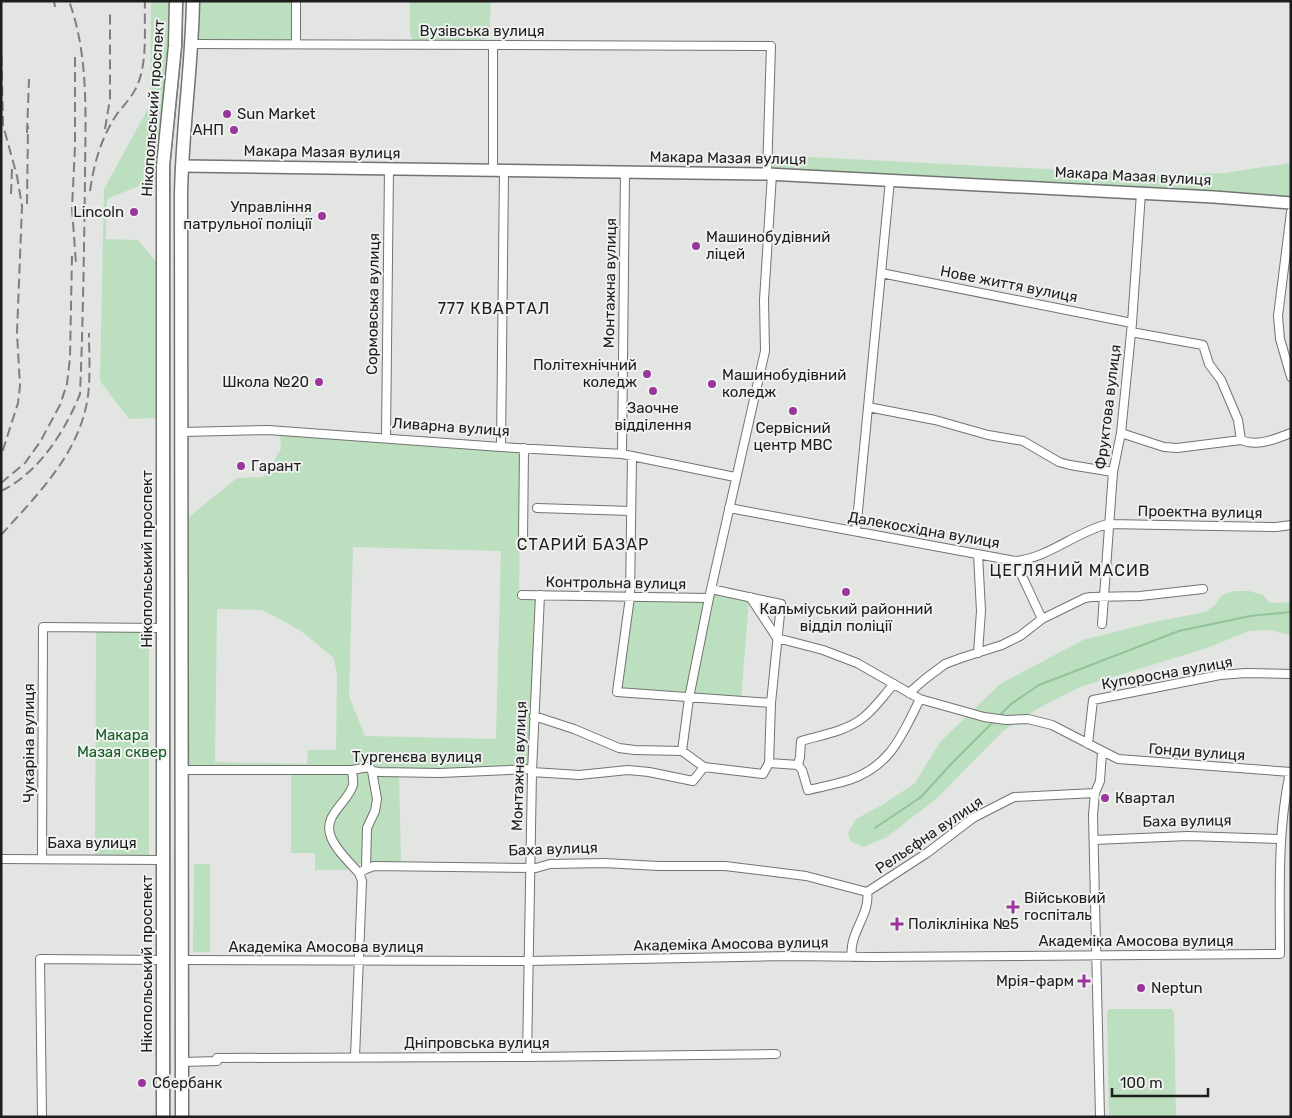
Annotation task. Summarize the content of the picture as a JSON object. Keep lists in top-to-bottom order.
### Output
{
  "streets": {
    "main road": [
      "Нікопольський проспект",
      "Макара Мазая вулиця",
      "Ливарна вулиця",
      "Баха вулиця"
    ],
    "street": [
      "Вузівська вулиця",
      "Монтажна вулиця",
      "Нове життя вулиця",
      "Сормовська вулиця",
      "Фруктова вулиця",
      "Проектна вулиця",
      "Далекосхідна вулиця",
      "Контрольна вулиця",
      "Купоросна вулиця",
      "Чукаріна вулиця",
      "Гонди вулиця",
      "Тургенєва вулиця",
      "Рельєфна вулиця",
      "Академіка Амосова вулиця",
      "Дніпровська вулиця"
    ]
  },
  "crossings": [
    ["Вузівська вулиця", "Макара Мазая вулиця"],
    ["Нікопольський проспект", "Макара Мазая вулиця"],
    ["Нікопольський проспект", "Ливарна вулиця"],
    ["Нікопольський проспект", "Чукаріна вулиця"],
    ["Нікопольський проспект", "Баха вулиця"],
    ["Макара Мазая вулиця", "Монтажна вулиця"],
    ["Макара Мазая вулиця", "Сормовська вулиця"],
    ["Макара Мазая вулиця", "Фруктова вулиця"],
    ["Монтажна вулиця", "Ливарна вулиця"],
    ["Монтажна вулиця", "Контрольна вулиця"],
    ["Монтажна вулиця", "Тургенєва вулиця"],
    ["Монтажна вулиця", "Баха вулиця"],
    ["Монтажна вулиця", "Академіка Амосова вулиця"],
    ["Монтажна вулиця", "Дніпровська вулиця"],
    ["Нове життя вулиця", "Фруктова вулиця"],
    ["Сормовська вулиця", "Ливарна вулиця"],
    ["Фруктова вулиця", "Проектна вулиця"],
    ["Фруктова вулиця", "Далекосхідна вулиця"],
    ["Проектна вулиця", "Далекосхідна вулиця"],
    ["Чукаріна вулиця", "Баха вулиця"],
    ["Баха вулиця", "Рельєфна вулиця"],
    ["Баха вулиця", "Академіка Амосова вулиця"]
  ],
  "districts": ["777 КВАРТАЛ", "СТАРИЙ БАЗАР", "ЦЕГЛЯНИЙ МАСИВ"],
  "parks": ["Макара Мазая сквер"],
  "places": {
    "other": [
      "Sun Market",
      "АНП",
      "Lincoln",
      "Управління патрульної поліції",
      "Машинобудівний ліцей",
      "Політехнічний коледж",
      "Школа №20",
      "Машинобудівний коледж",
      "Заочне відділення",
      "Сервісний центр МВС",
      "Гарант",
      "Кальміуський районний відділ поліції",
      "Квартал",
      "Neptun",
      "Сбербанк"
    ],
    "health": ["Військовий госпіталь", "Поліклініка №5", "Мрія-фарм"]
  },
  "scale_bar": "100 m"
}
